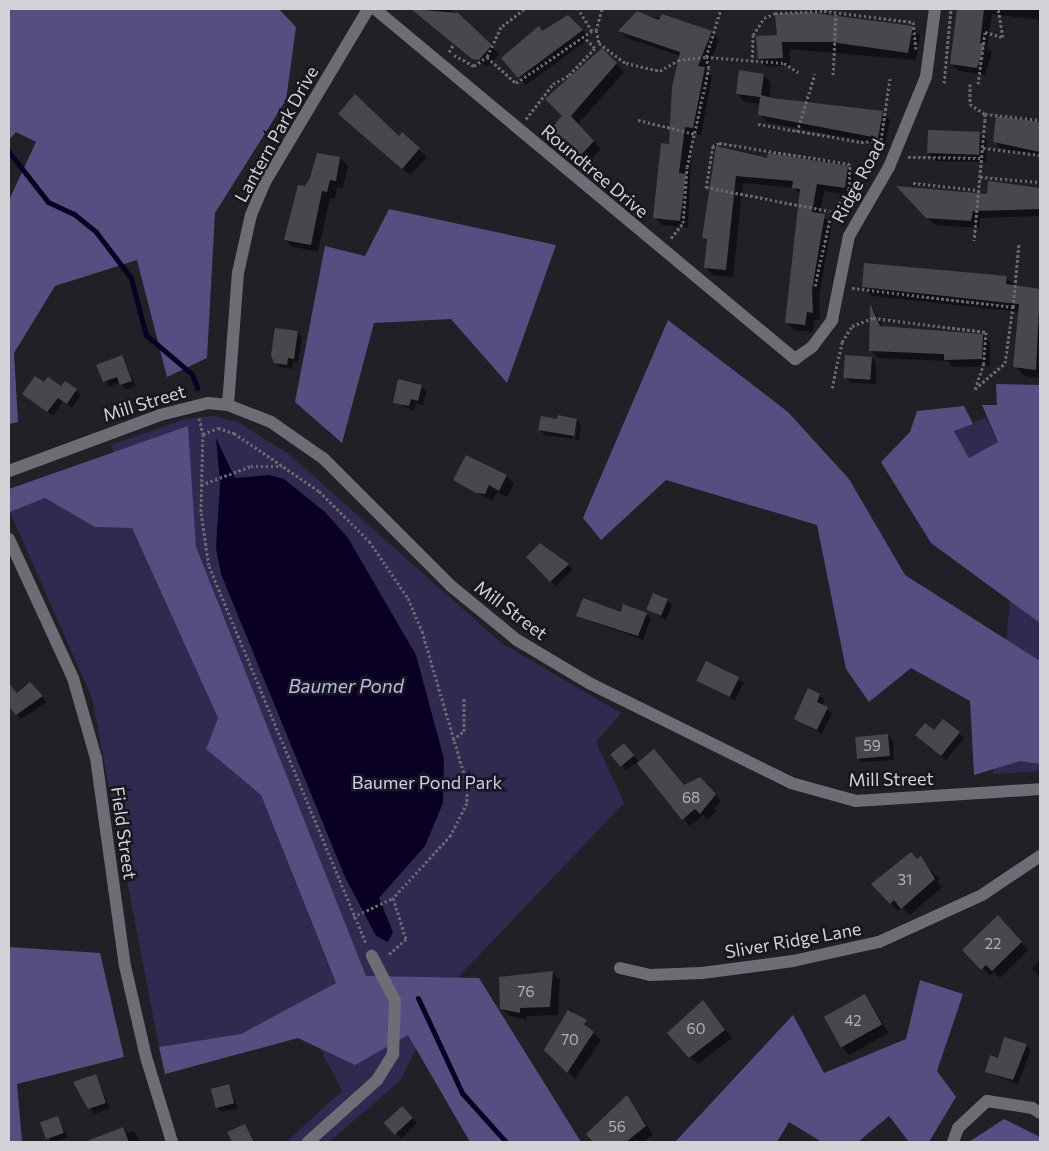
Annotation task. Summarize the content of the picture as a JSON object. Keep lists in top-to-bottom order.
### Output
{
  "streets": {
    "street": [
      "Lantern Park Drive",
      "Roundtree Drive",
      "Ridge Road",
      "Mill Street",
      "Field Street",
      "Sliver Ridge Lane"
    ]
  },
  "crossings": [
    ["Lantern Park Drive", "Mill Street"],
    ["Roundtree Drive", "Ridge Road"]
  ],
  "water": ["Baumer Pond"],
  "parks": ["Baumer Pond Park"],
  "house_numbers": [
    "59",
    "68",
    "31",
    "22",
    "76",
    "42",
    "60",
    "70",
    "56"
  ]
}
